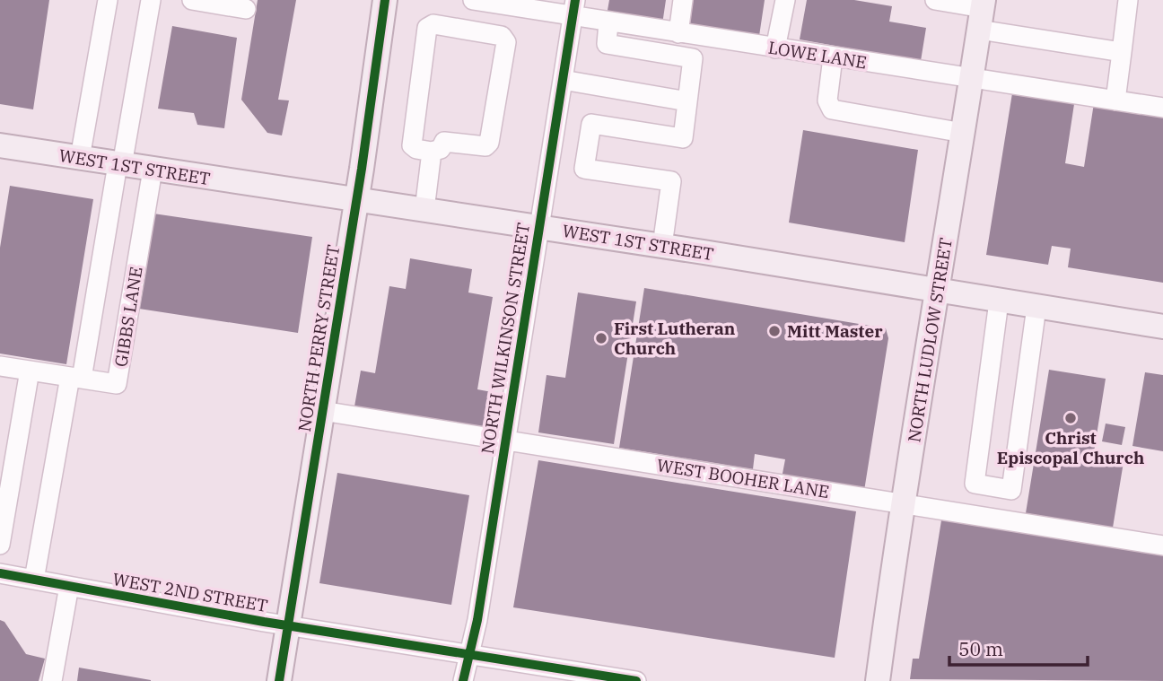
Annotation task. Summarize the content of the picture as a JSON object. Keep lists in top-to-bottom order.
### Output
{
  "streets": {
    "main road": ["WEST 1ST STREET", "NORTH PERRY STREET", "NORTH LUDLOW STREET"],
    "street": [
      "LOWE LANE",
      "GIBBS LANE",
      "NORTH WILKINSON STREET",
      "WEST BOOHER LANE",
      "WEST 2ND STREET"
    ]
  },
  "crossings": [
    ["LOWE LANE", "NORTH WILKINSON STREET"],
    ["LOWE LANE", "NORTH LUDLOW STREET"],
    ["WEST 1ST STREET", "GIBBS LANE"],
    ["WEST 1ST STREET", "NORTH PERRY STREET"],
    ["WEST 1ST STREET", "NORTH WILKINSON STREET"],
    ["WEST 1ST STREET", "NORTH LUDLOW STREET"],
    ["NORTH PERRY STREET", "WEST BOOHER LANE"],
    ["NORTH PERRY STREET", "WEST 2ND STREET"],
    ["NORTH WILKINSON STREET", "WEST BOOHER LANE"],
    ["NORTH WILKINSON STREET", "WEST 2ND STREET"],
    ["NORTH LUDLOW STREET", "WEST BOOHER LANE"]
  ],
  "places": ["Mitt Master", "First Lutheran Church", "Christ Episcopal Church"],
  "scale_bar": "50 m"
}
